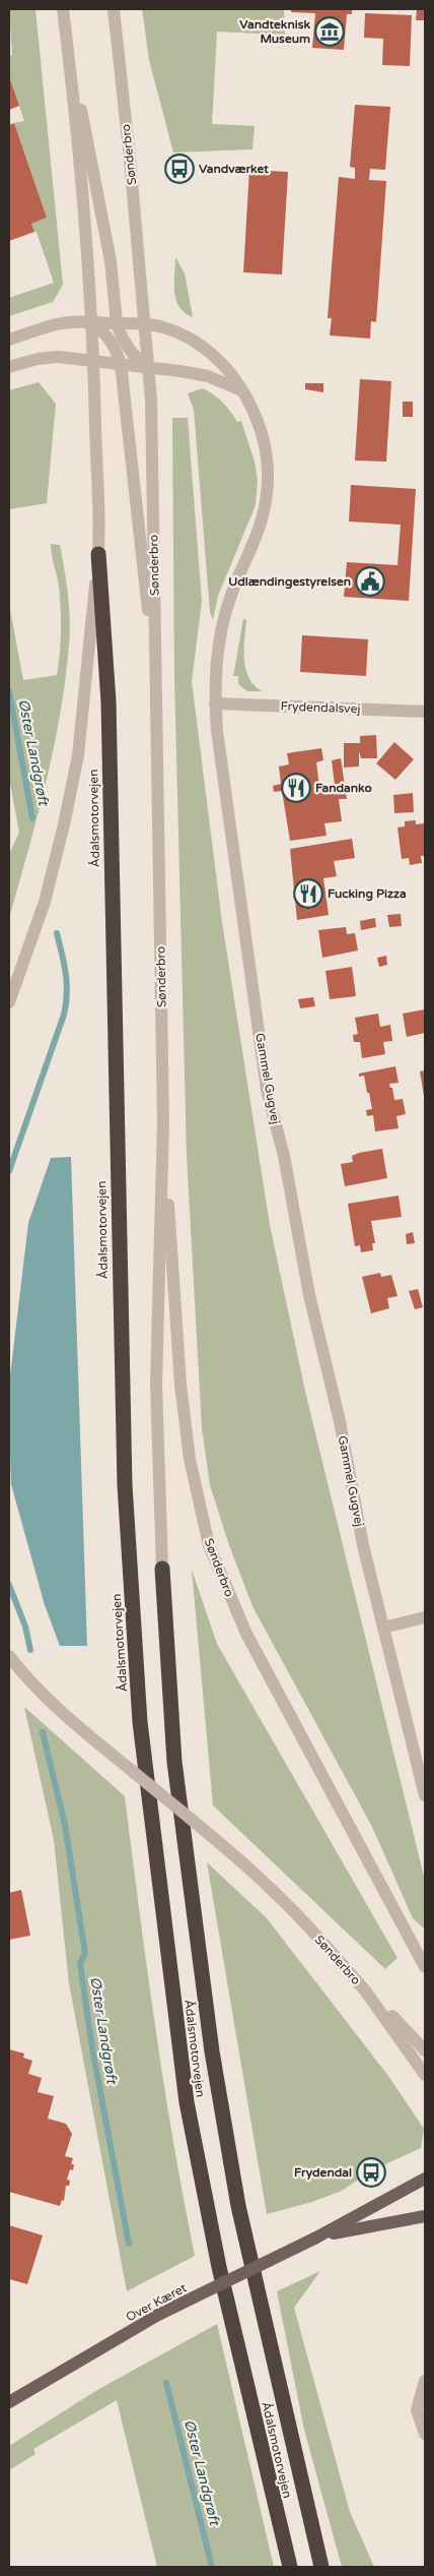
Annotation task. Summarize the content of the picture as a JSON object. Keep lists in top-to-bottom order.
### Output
{
  "streets": {
    "highway": ["Ådalsmotorvejen"],
    "main road": ["Over Kæret"],
    "street": ["Sønderbro", "Frydendalsvej", "Gammel Gugvej"]
  },
  "crossings": [
    ["Sønderbro", "Ådalsmotorvejen"],
    ["Sønderbro", "Gammel Gugvej"],
    ["Frydendalsvej", "Gammel Gugvej"]
  ],
  "water": ["Øster Landgrøft"],
  "places": {
    "museum": ["Vandteknisk Museum"],
    "bus stop": ["Vandværket", "Frydendal"],
    "public building": ["Udlændingestyrelsen"],
    "restaurant": ["Fandanko", "Fucking Pizza"]
  }
}
